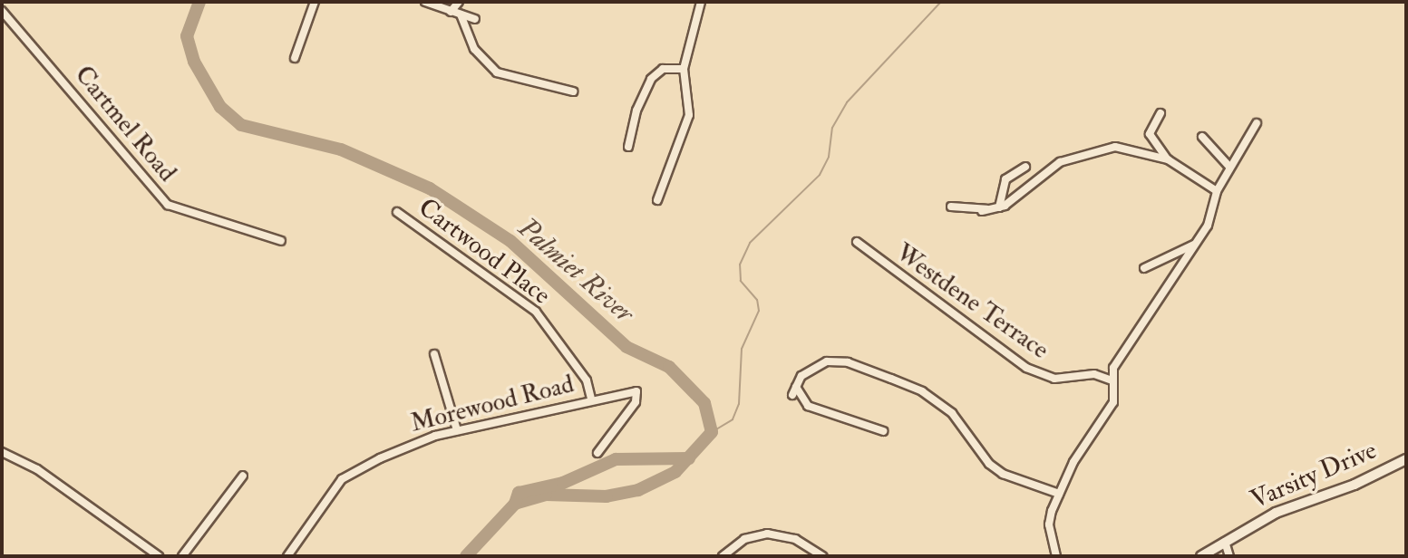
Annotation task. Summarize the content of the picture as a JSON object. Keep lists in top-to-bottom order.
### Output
{
  "streets": {
    "street": [
      "Cartmel Road",
      "Cartwood Place",
      "Westdene Terrace",
      "Morewood Road",
      "Varsity Drive"
    ]
  },
  "crossings": [
    ["Cartwood Place", "Morewood Road"]
  ],
  "water": ["Palmiet River"]
}
